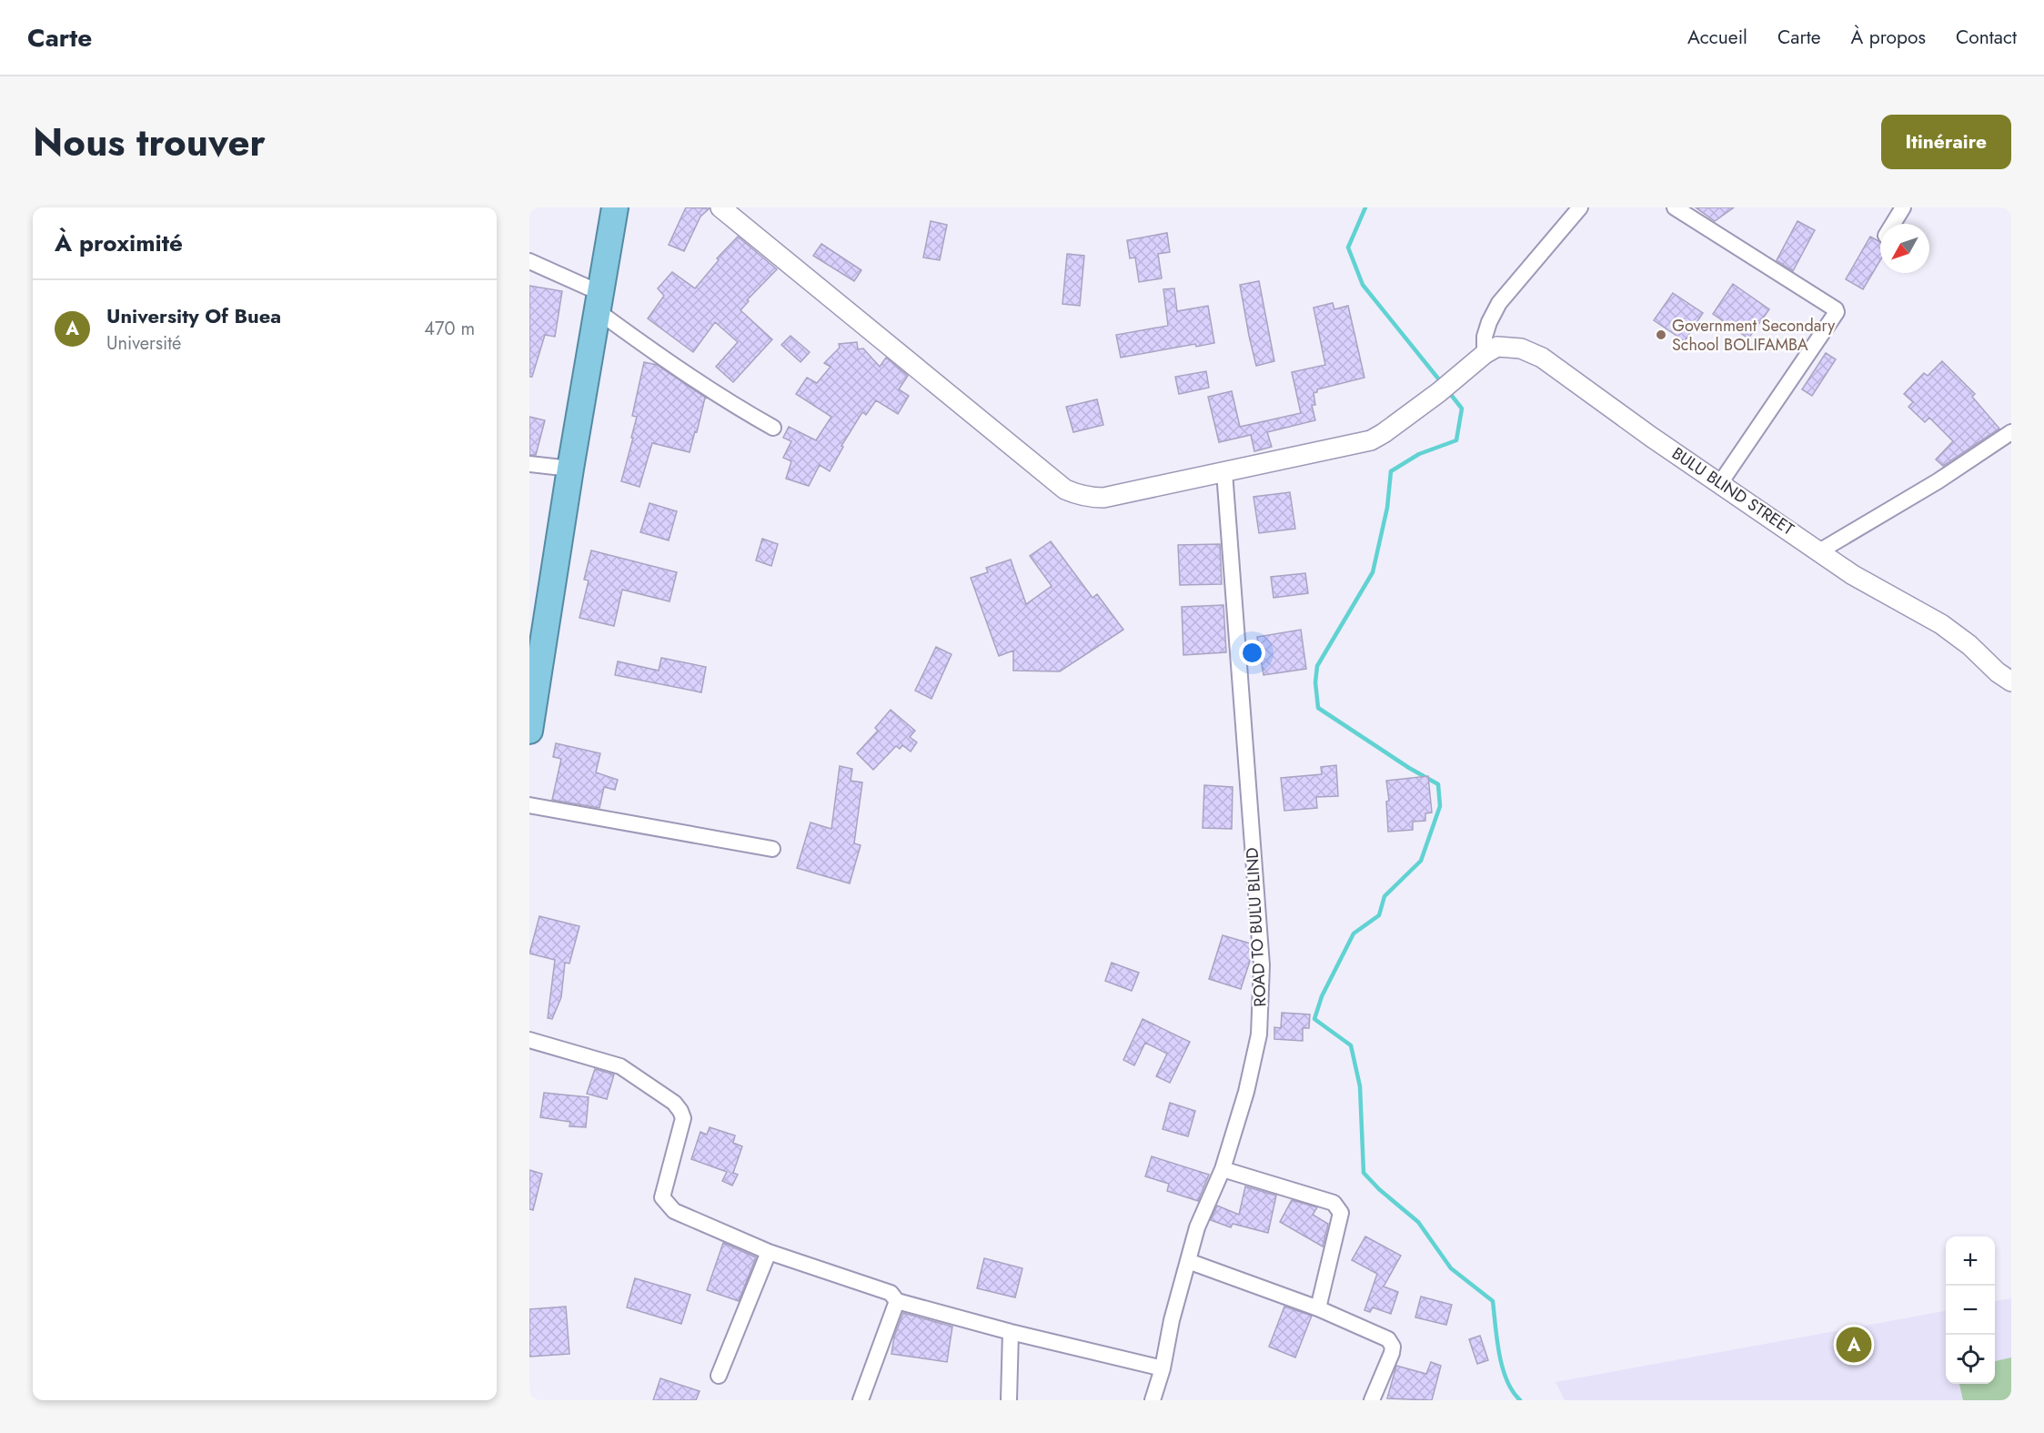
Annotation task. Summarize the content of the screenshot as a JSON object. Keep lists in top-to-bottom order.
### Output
{
  "streets": {
    "street": ["BULU BLIND STREET", "ROAD TO BULU BLIND"]
  },
  "crossings": [
    ["BULU BLIND STREET", "ROAD TO BULU BLIND"]
  ],
  "places": ["Government Secondary School BOLIFAMBA"],
  "north": "bottom left",
  "page": {
    "header": "Carte",
    "nav": [
      "Accueil",
      "Carte",
      "À propos",
      "Contact"
    ],
    "title": "Nous trouver",
    "buttons": "Itinéraire",
    "heading": "À proximité",
    "list": [
      {
        "mark": "A",
        "name": "University Of Buea",
        "note": "Université",
        "value": "470 m"
      }
    ],
    "map_buttons": ["+", "−"],
    "pins": "A"
  }
}
